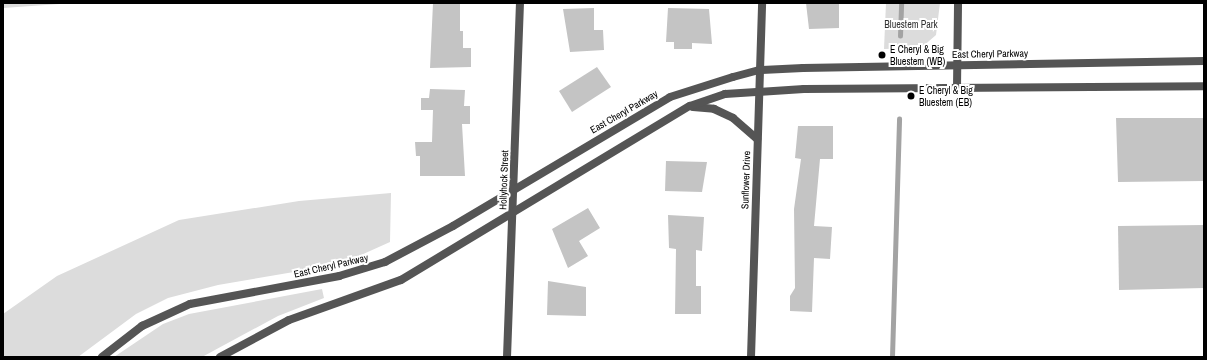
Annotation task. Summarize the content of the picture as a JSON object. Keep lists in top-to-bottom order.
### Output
{
  "streets": {
    "street": ["East Cheryl Parkway", "Hollyhock Street", "Sunflower Drive"]
  },
  "crossings": [
    ["East Cheryl Parkway", "Hollyhock Street"],
    ["East Cheryl Parkway", "Sunflower Drive"]
  ],
  "parks": ["Bluestem Park"],
  "places": ["E Cheryl & Big Bluestem (WB)", "E Cheryl & Big Bluestem (EB)"]
}
